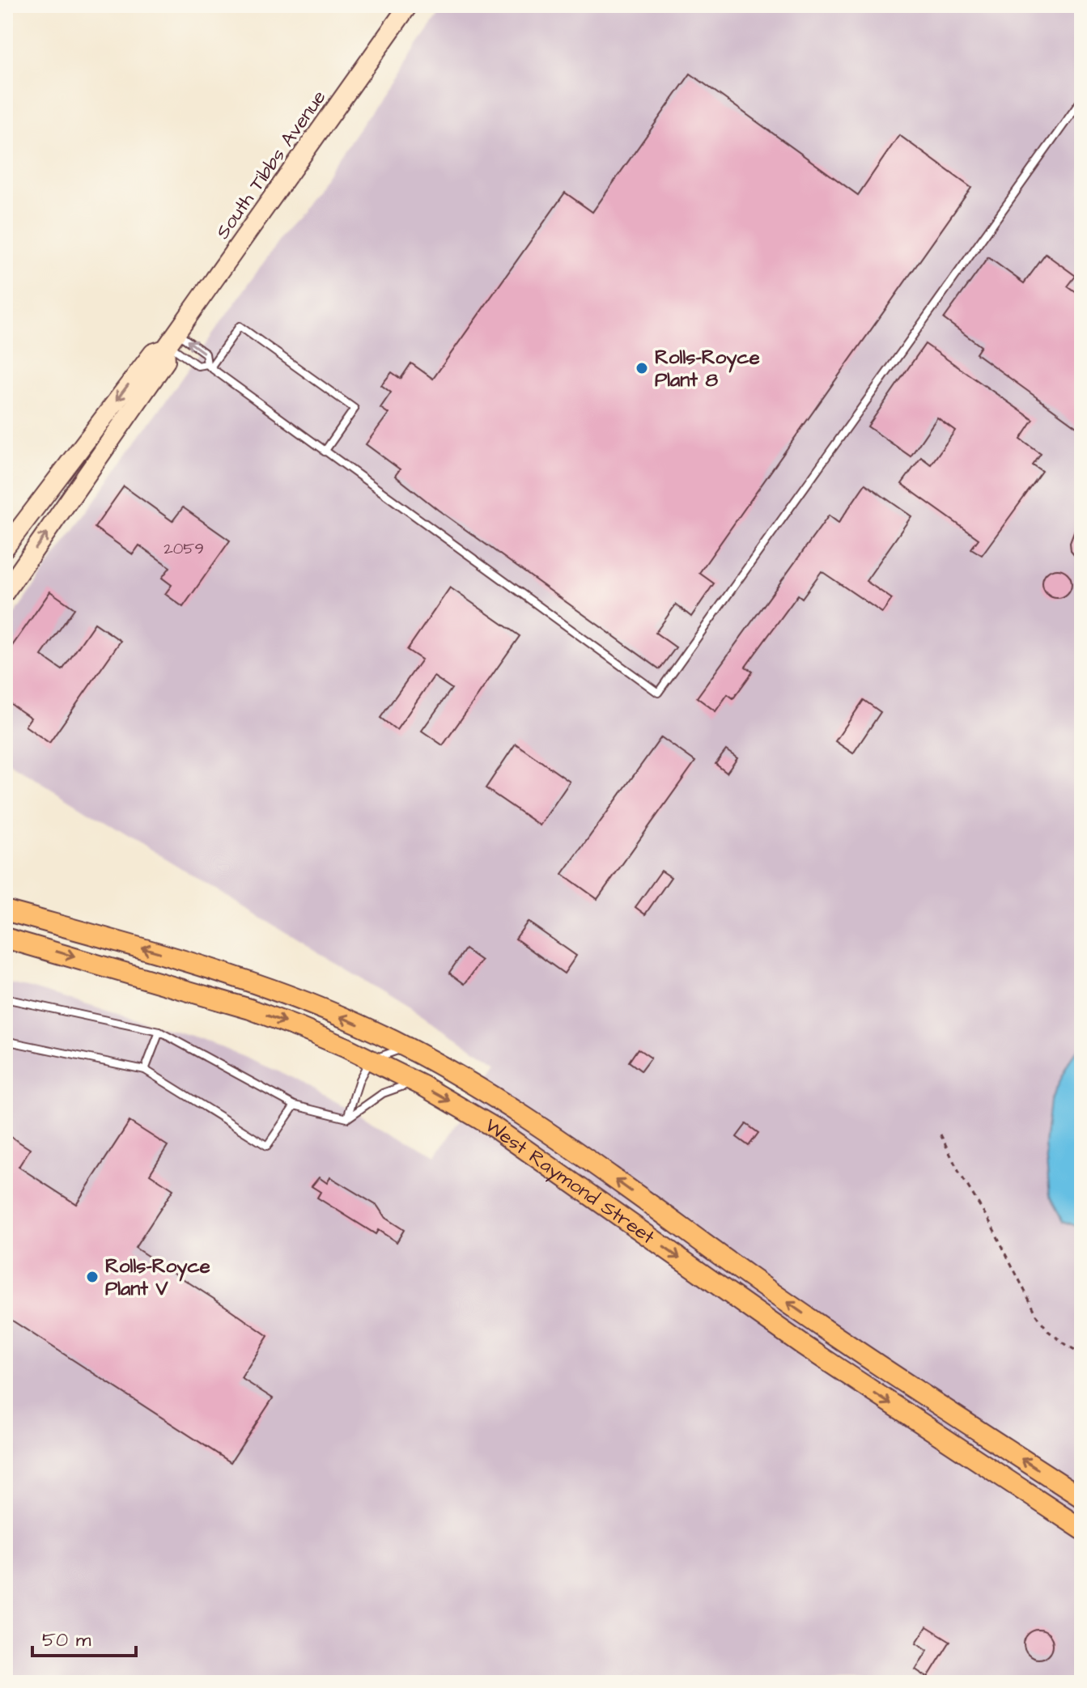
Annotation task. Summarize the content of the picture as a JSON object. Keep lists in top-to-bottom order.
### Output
{
  "streets": {
    "main road": ["South Tibbs Avenue", "West Raymond Street"]
  },
  "places": ["Rolls-Royce Plant 8", "Rolls-Royce Plant V"],
  "house_numbers": ["2059"],
  "scale_bar": "50 m"
}
